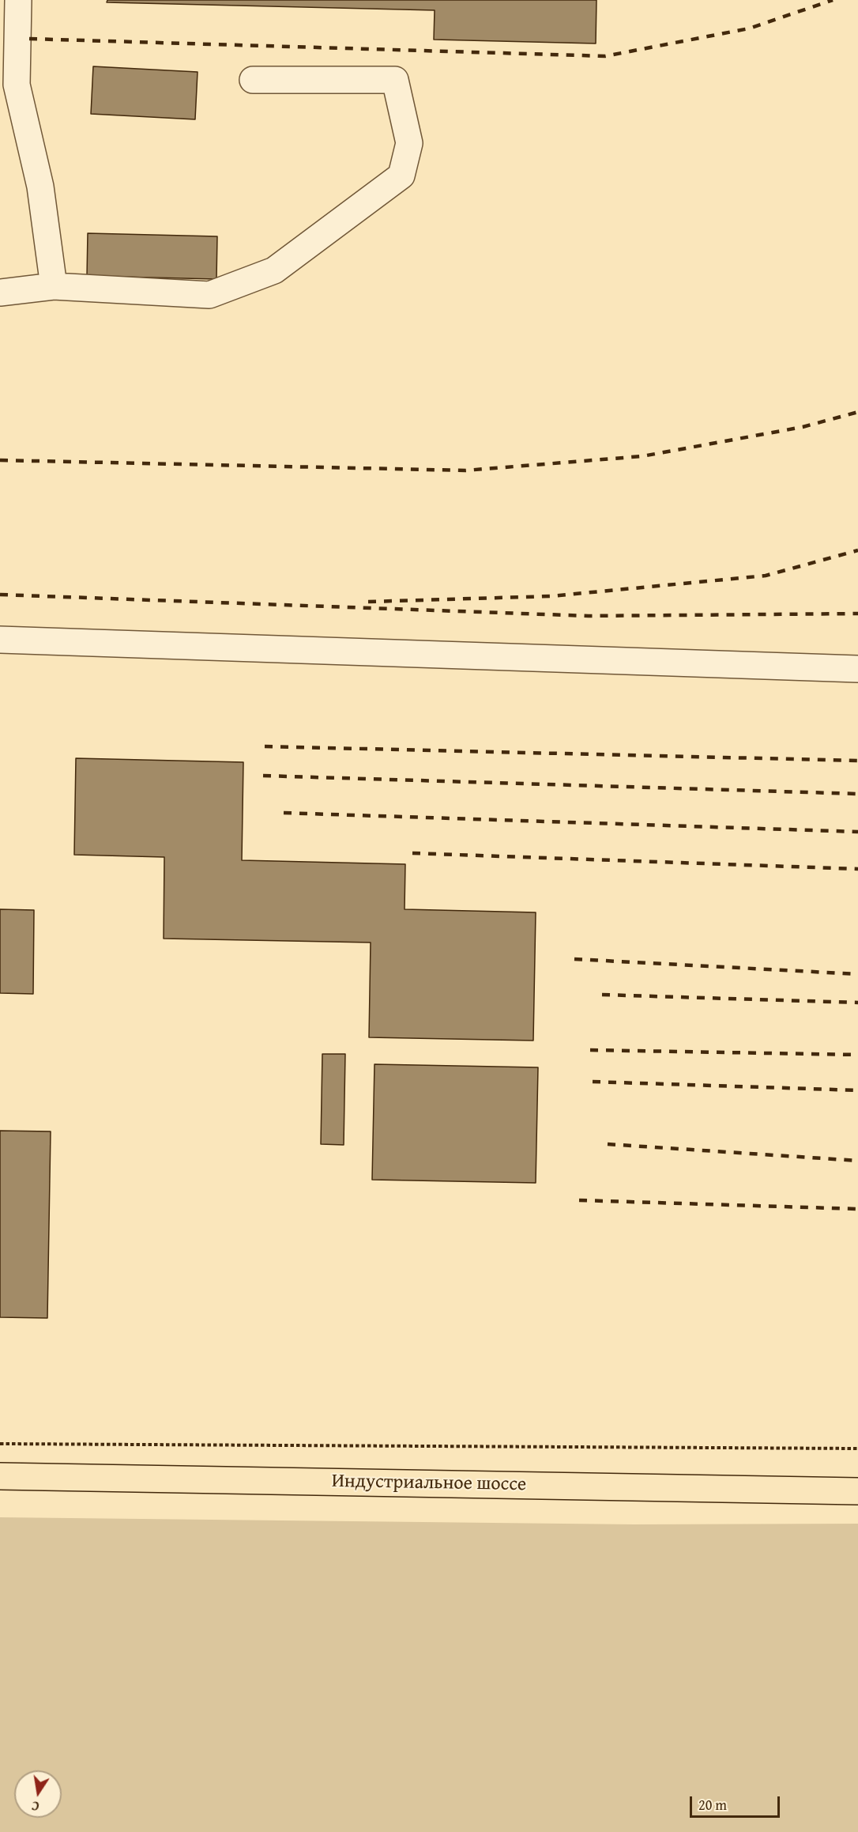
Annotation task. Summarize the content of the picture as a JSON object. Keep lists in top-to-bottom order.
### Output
{
  "streets": {
    "main road": ["Индустриальное шоссе"]
  },
  "scale_bar": "20 m",
  "north": "bottom"
}
